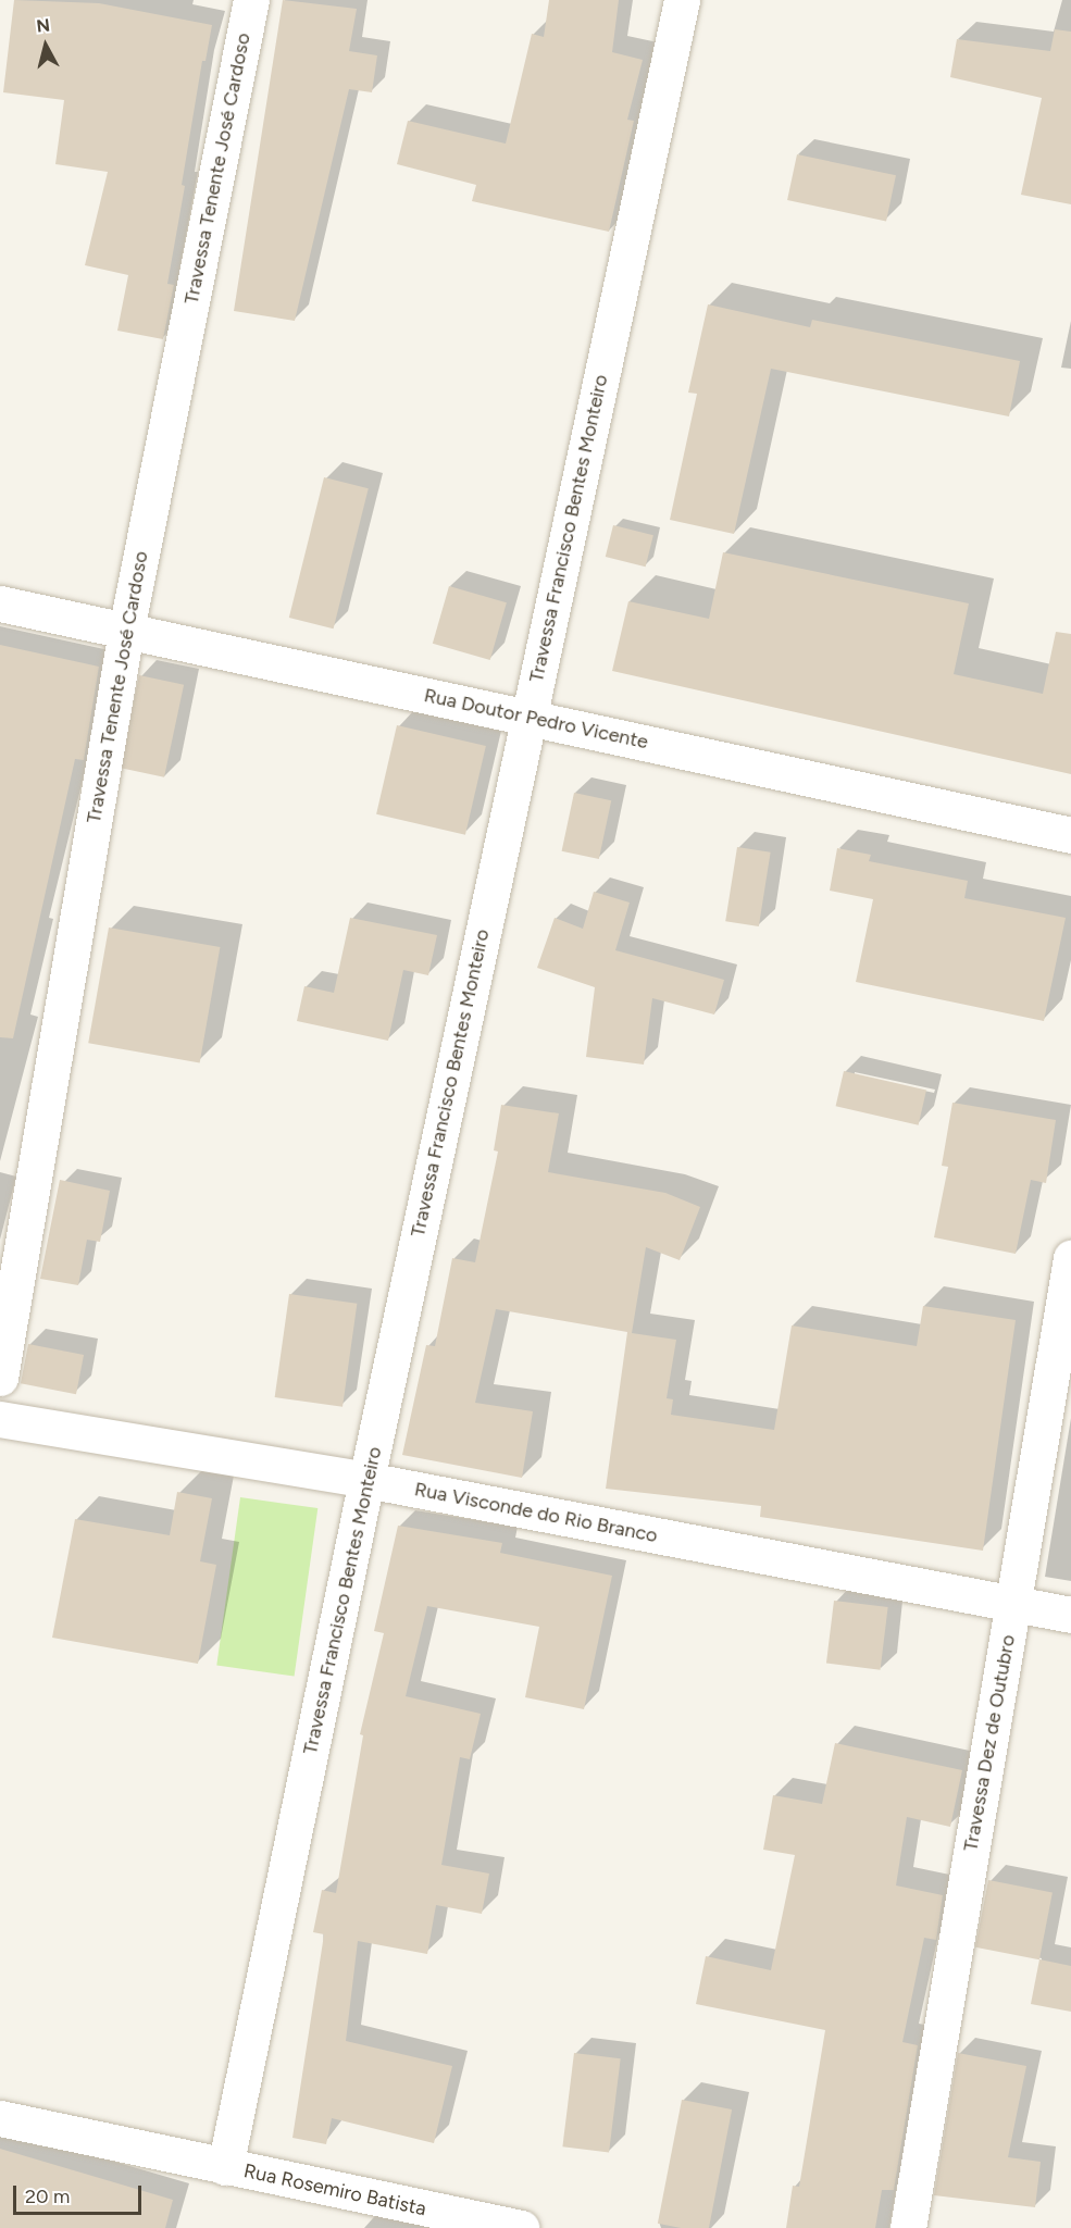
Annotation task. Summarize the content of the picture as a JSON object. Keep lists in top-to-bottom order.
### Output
{
  "streets": {
    "street": [
      "Travessa Tenente José Cardoso",
      "Travessa Francisco Bentes Monteiro",
      "Rua Doutor Pedro Vicente",
      "Rua Visconde do Rio Branco",
      "Travessa Dez de Outubro",
      "Rua Rosemiro Batista"
    ]
  },
  "crossings": [
    ["Travessa Tenente José Cardoso", "Rua Doutor Pedro Vicente"],
    ["Travessa Francisco Bentes Monteiro", "Rua Doutor Pedro Vicente"],
    ["Travessa Francisco Bentes Monteiro", "Rua Visconde do Rio Branco"],
    ["Travessa Francisco Bentes Monteiro", "Rua Rosemiro Batista"],
    ["Rua Visconde do Rio Branco", "Travessa Dez de Outubro"]
  ],
  "scale_bar": "20 m",
  "north": "top"
}
